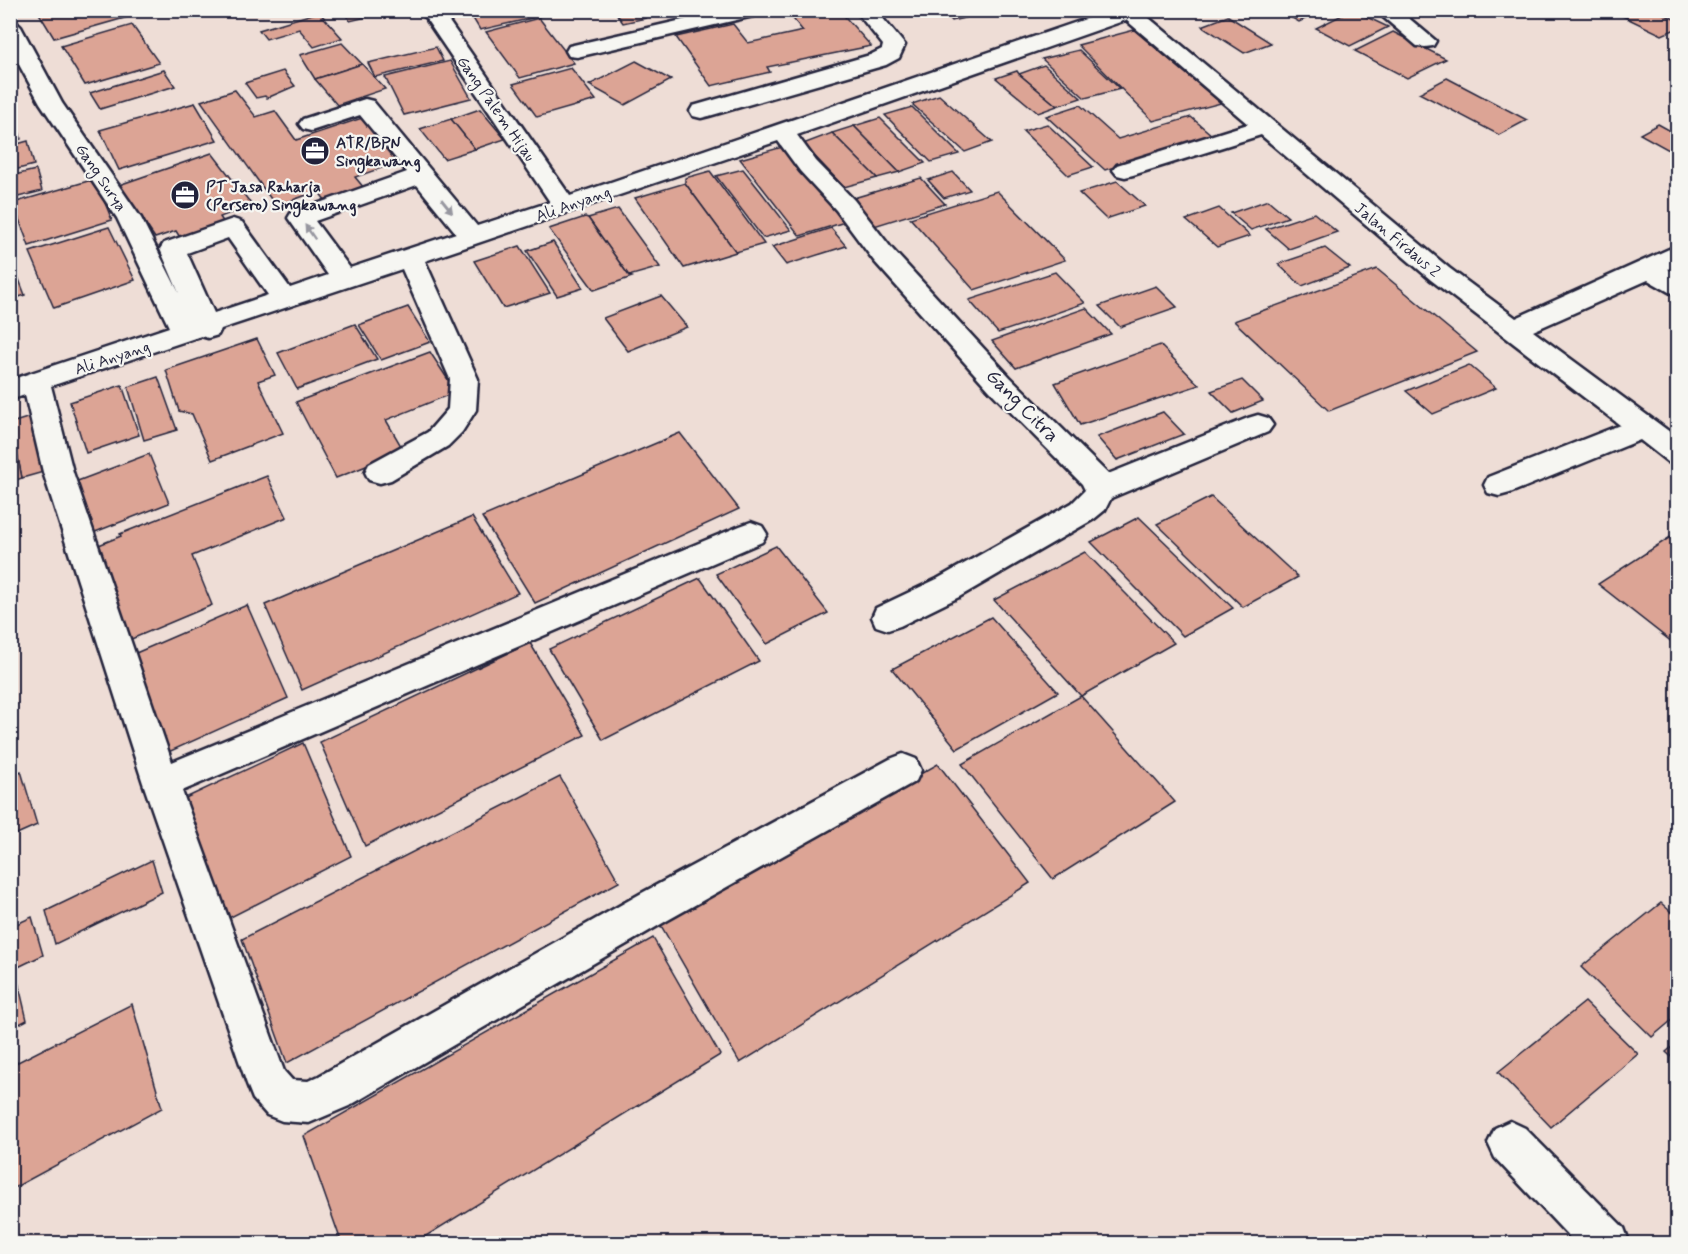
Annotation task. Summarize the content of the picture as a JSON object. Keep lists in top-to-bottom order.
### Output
{
  "streets": {
    "street": [
      "Gang Palem Hijau",
      "Gang Surya",
      "Ali Anyang",
      "Jalan Firdaus 2",
      "Gang Citra"
    ]
  },
  "crossings": [
    ["Gang Palem Hijau", "Ali Anyang"],
    ["Gang Surya", "Ali Anyang"],
    ["Ali Anyang", "Jalan Firdaus 2"],
    ["Ali Anyang", "Gang Citra"]
  ],
  "places": {
    "office": ["ATR/BPN Singkawang", "PT Jasa Raharja (Persero) Singkawang"]
  }
}
